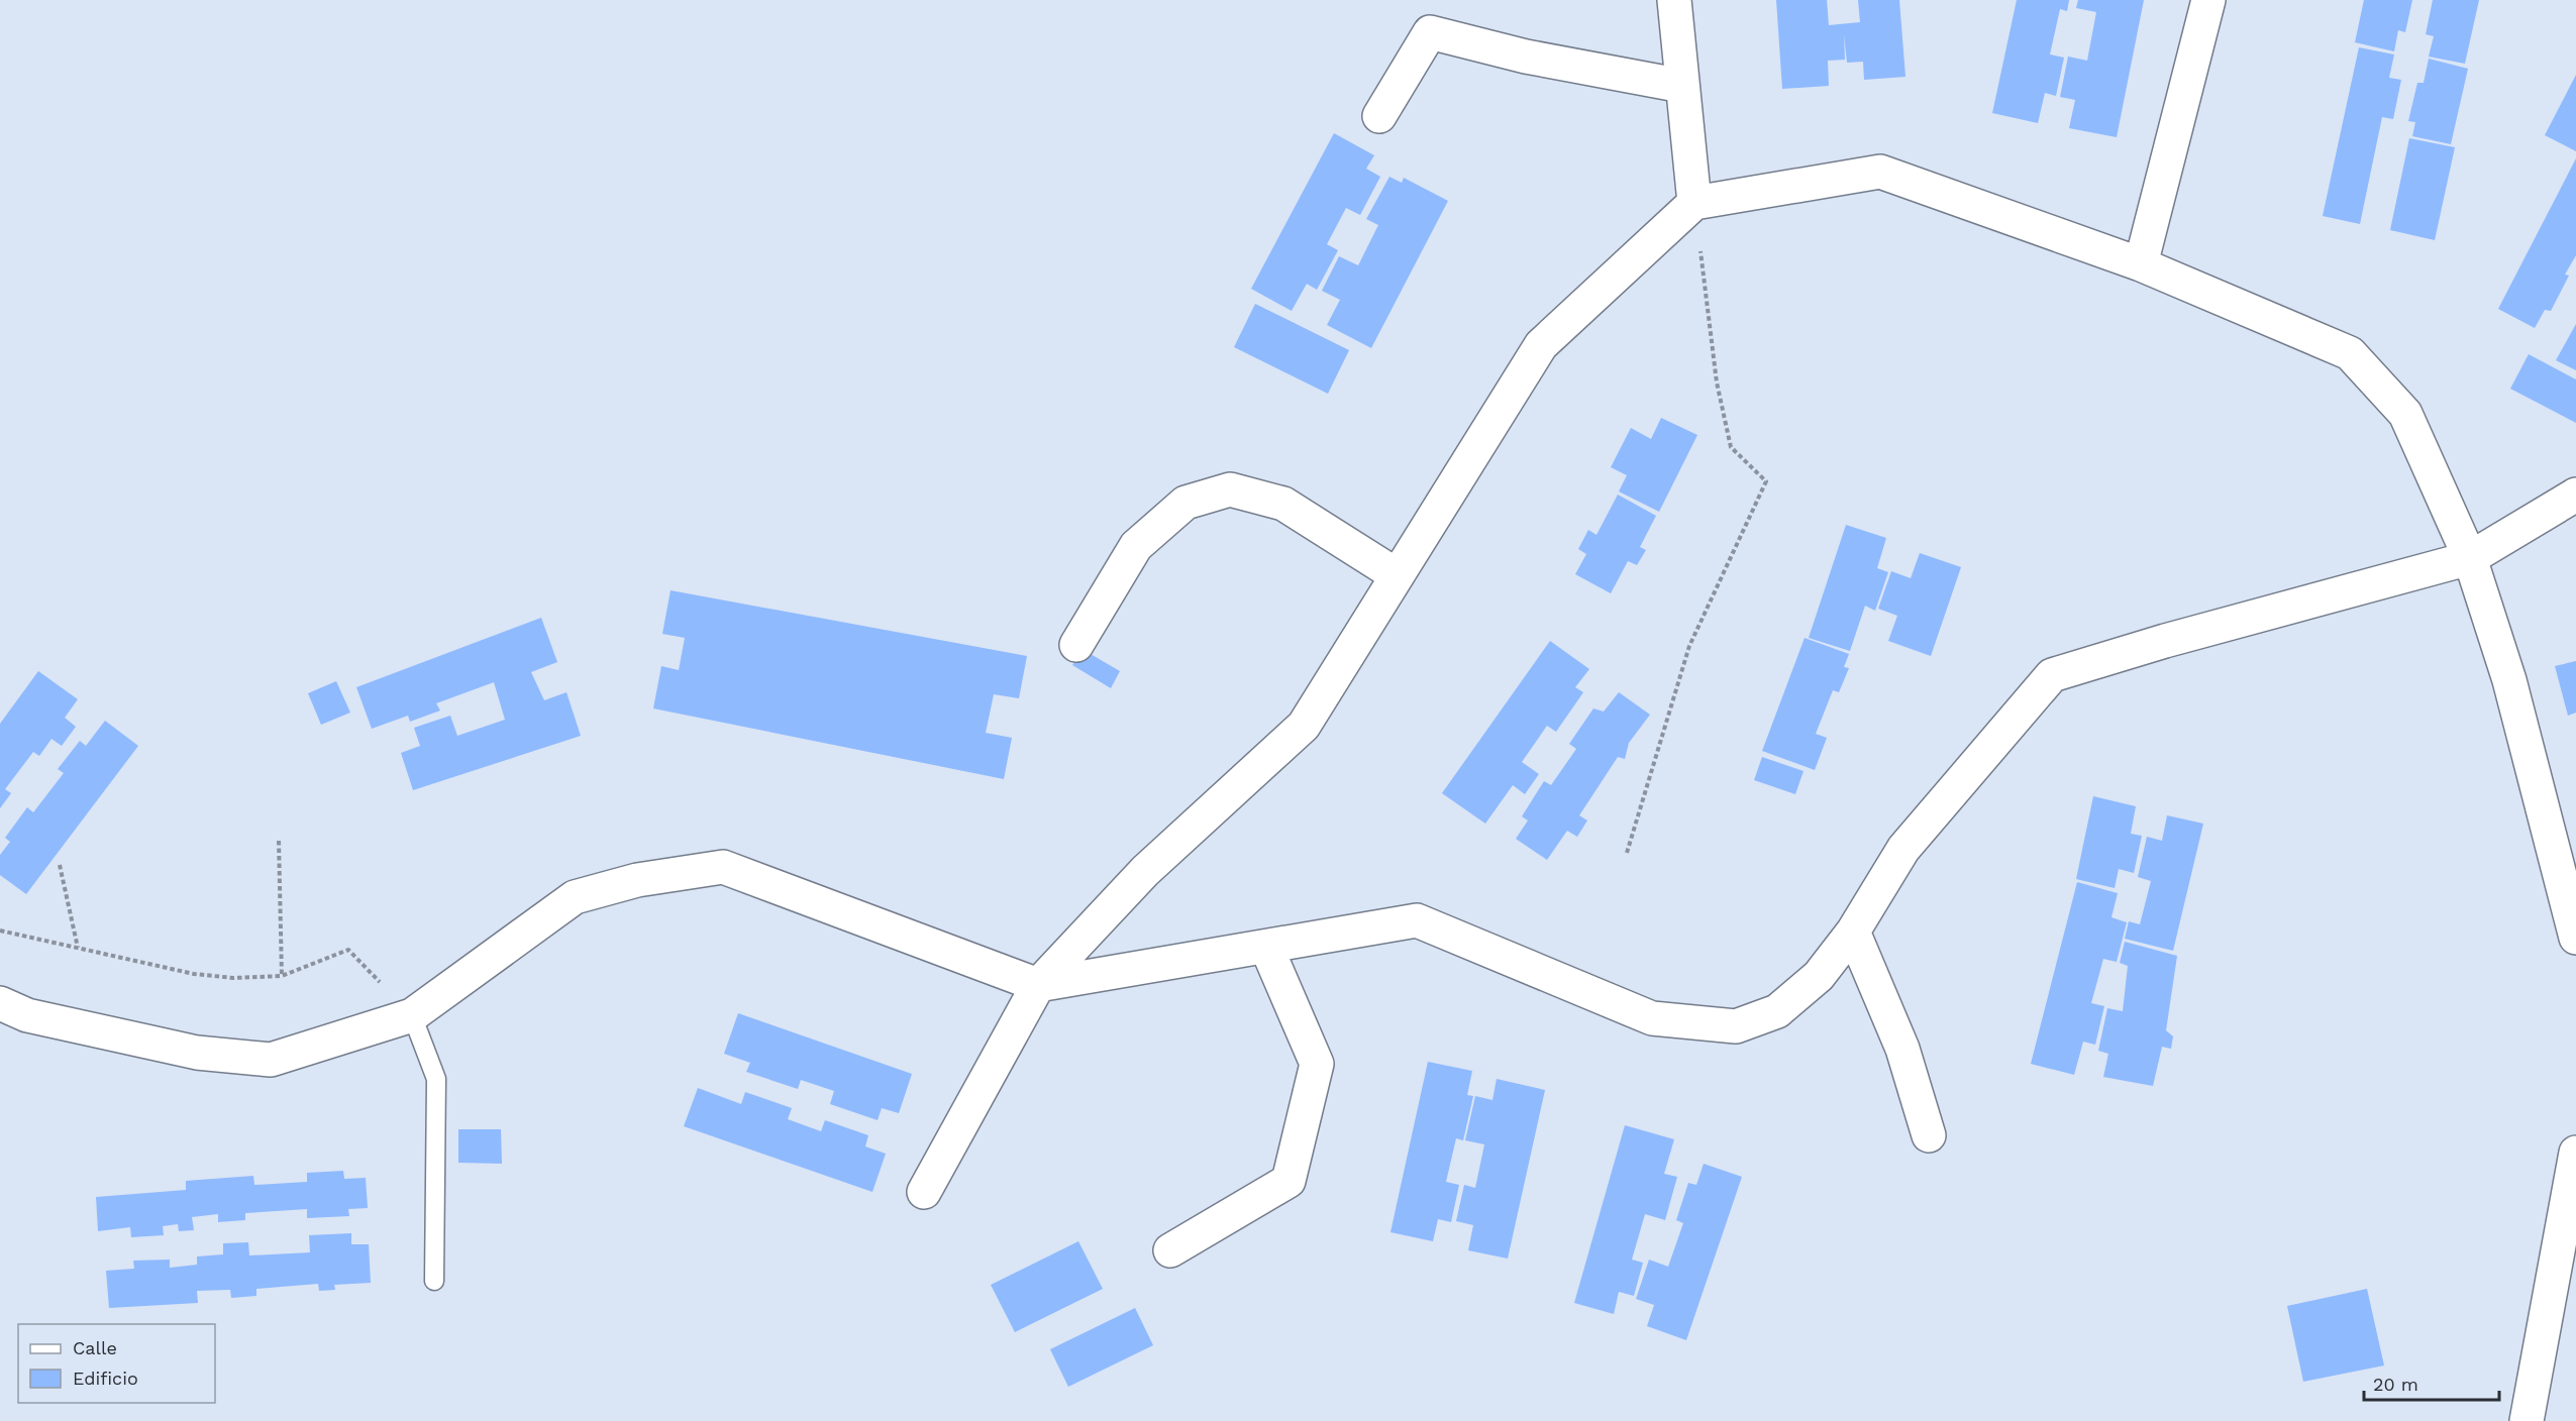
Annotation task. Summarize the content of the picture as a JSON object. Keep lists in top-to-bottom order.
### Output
{
  "legend": ["Calle", "Edificio"],
  "scale_bar": "20 m"
}
